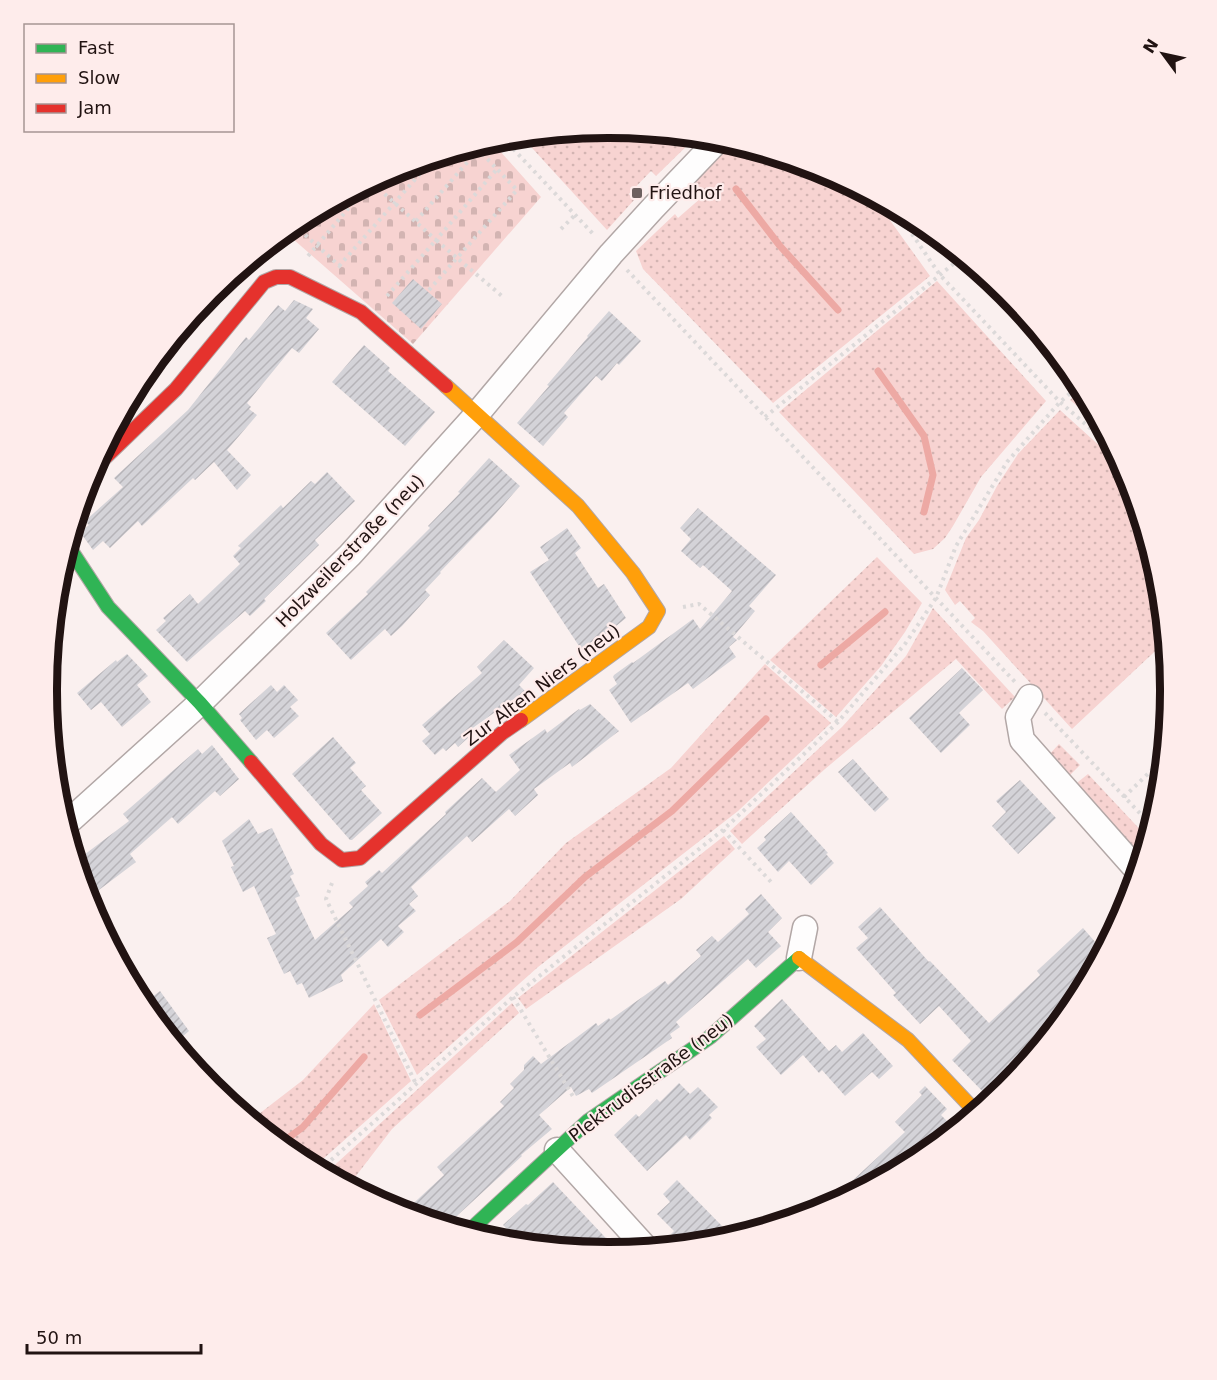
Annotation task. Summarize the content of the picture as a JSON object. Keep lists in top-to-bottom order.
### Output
{
  "streets": {
    "street": ["Holzweilerstraße (neu)", "Zur Alten Niers (neu)", "Plektrudisstraße (neu)"]
  },
  "places": {
    "transit": ["Friedhof"]
  },
  "legend": ["Fast", "Slow", "Jam"],
  "scale_bar": "50 m",
  "north": "top left"
}
